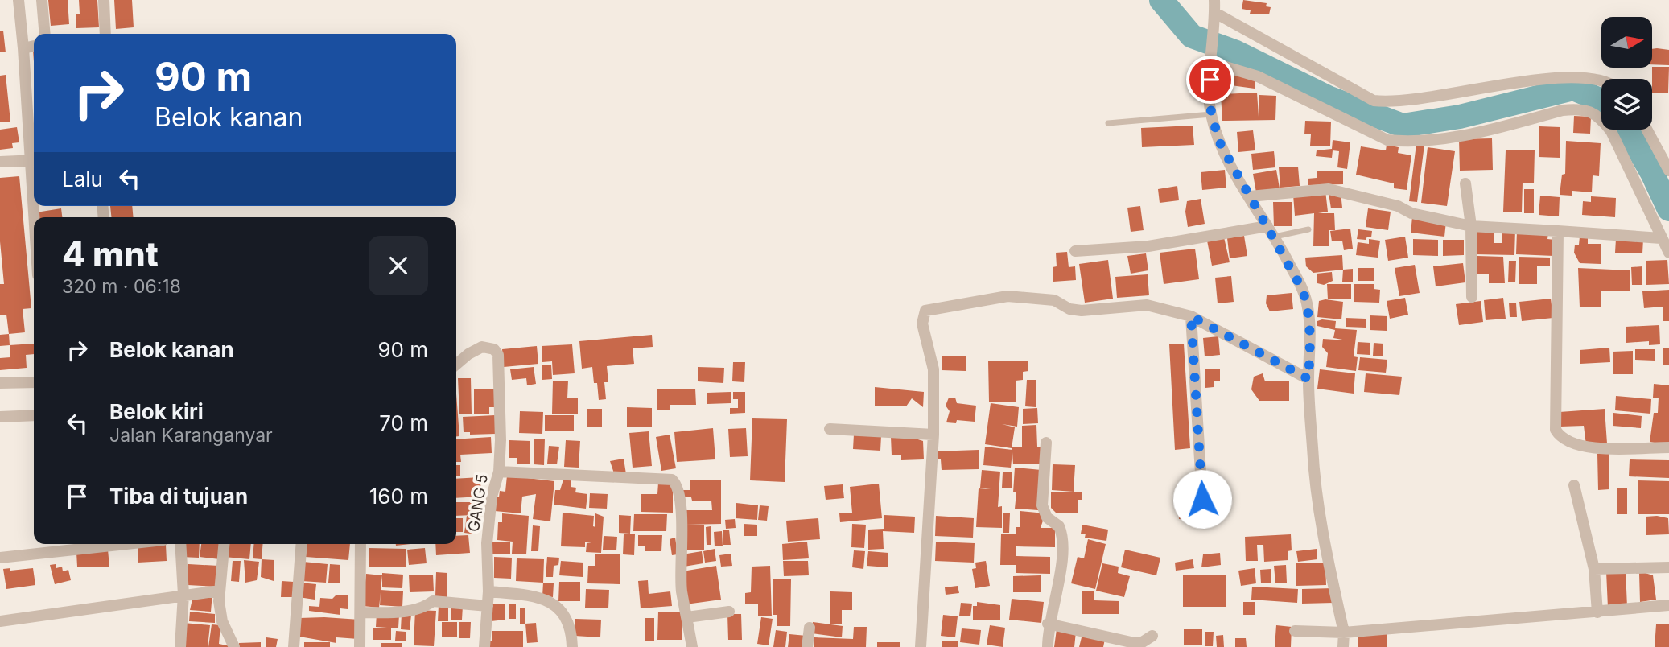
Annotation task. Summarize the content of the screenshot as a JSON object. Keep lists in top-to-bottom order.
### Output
{
  "streets": {
    "street": ["GANG 5"]
  },
  "north": "right",
  "page": {
    "turn": ["90 m", "Belok kanan"],
    "then": "Lalu",
    "heading": ["4 mnt", "320 m · 06:18"],
    "list": [
      {
        "name": "Belok kanan",
        "value": "90 m"
      },
      {
        "name": "Belok kiri",
        "note": "Jalan Karanganyar",
        "value": "70 m"
      },
      {
        "name": "Tiba di tujuan",
        "value": "160 m"
      }
    ]
  }
}
